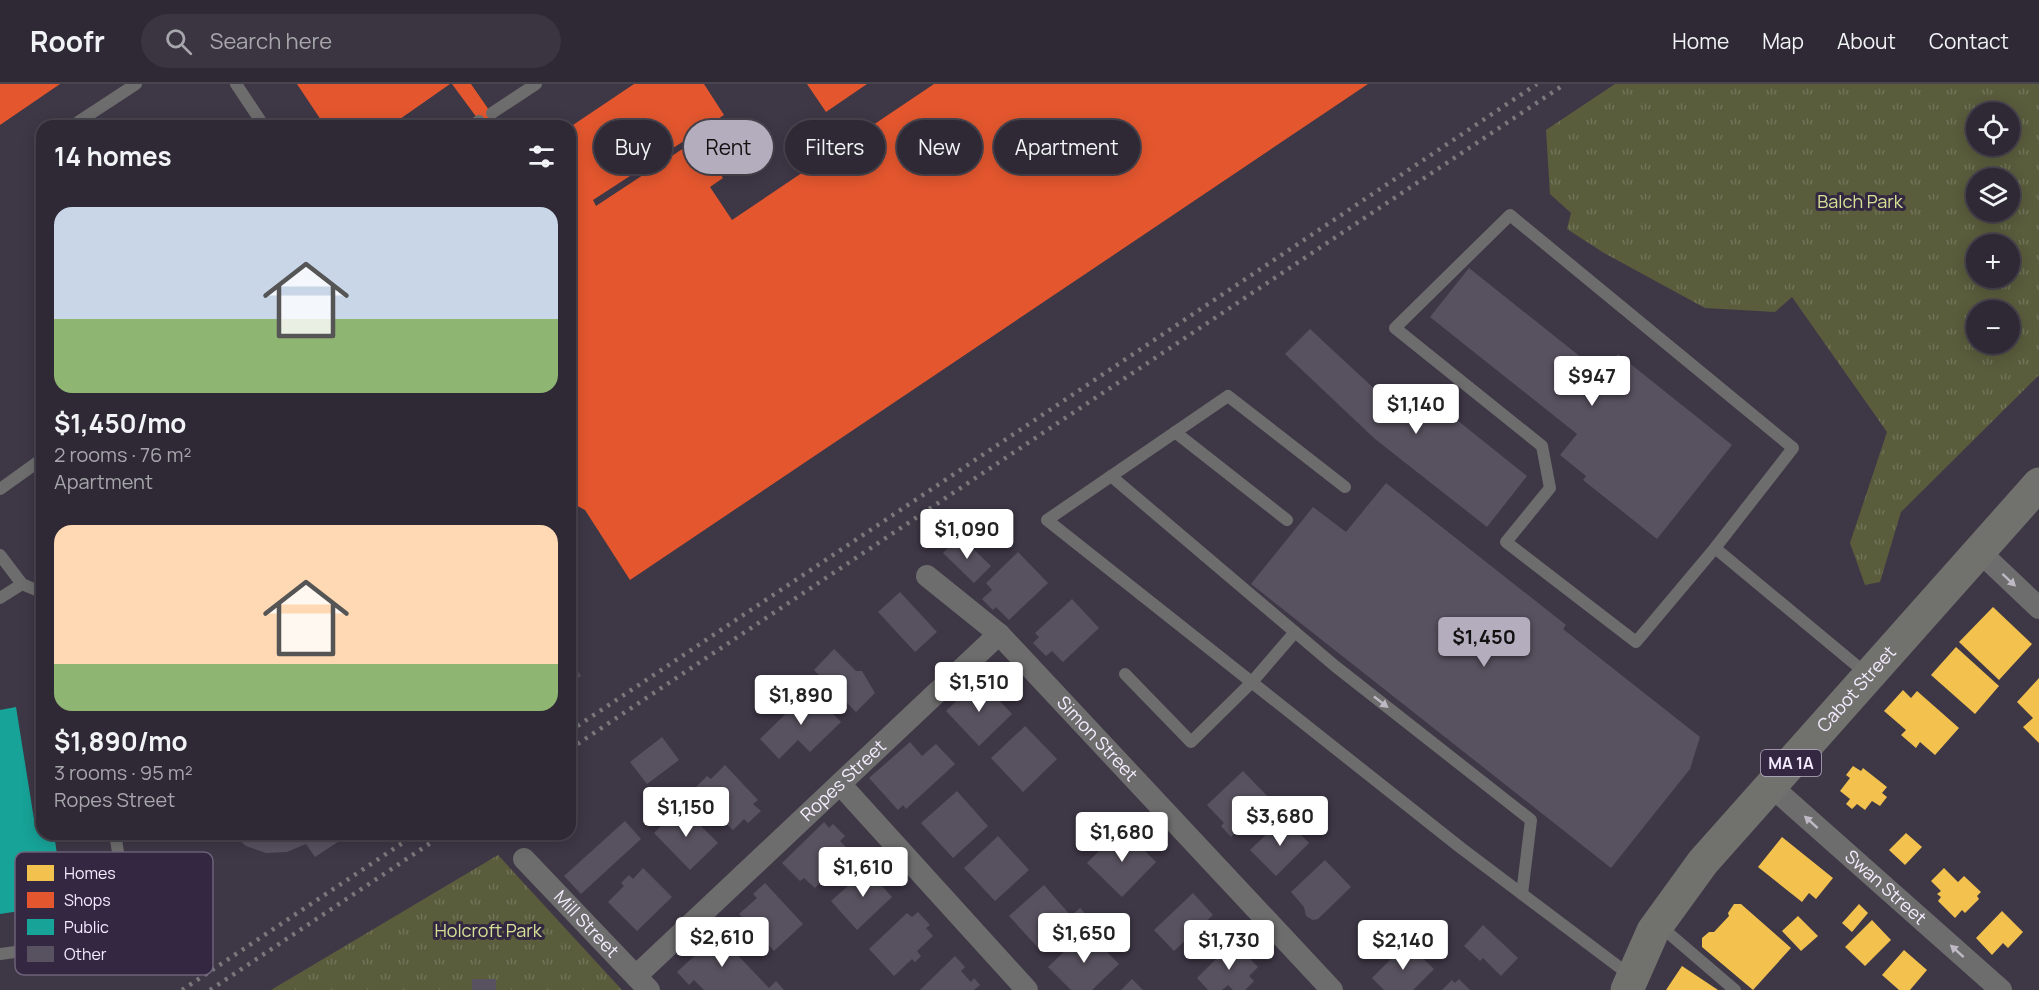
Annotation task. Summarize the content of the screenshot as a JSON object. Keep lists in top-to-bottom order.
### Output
{
  "streets": {
    "highway": ["Cabot Street", "MA 1A"],
    "street": [
      "Simon Street",
      "Ropes Street",
      "Swan Street",
      "Mill Street"
    ]
  },
  "crossings": [
    ["Cabot Street", "Swan Street"],
    ["Simon Street", "Ropes Street"],
    ["Ropes Street", "Mill Street"]
  ],
  "one_way": ["Swan Street"],
  "parks": ["Balch Park", "Holcroft Park"],
  "legend": [
    "Homes",
    "Shops",
    "Public",
    "Other"
  ],
  "page": {
    "header": "Roofr",
    "search": "Search here",
    "nav": [
      "Home",
      "Map",
      "About",
      "Contact"
    ],
    "map_buttons": ["+", "−"],
    "chip": [
      "Buy",
      "Rent",
      "Filters",
      "New",
      "Apartment"
    ],
    "heading": "14 homes",
    "list": [
      {
        "name": "$1,450/mo",
        "note": "2 rooms · 76 m² · Apartment"
      },
      {
        "name": "$1,890/mo",
        "note": "3 rooms · 95 m² · Ropes Street"
      }
    ],
    "price": [
      "$947",
      "$1,140",
      "$1,090",
      "$1,450",
      "$1,510",
      "$1,890",
      "$1,150",
      "$3,680",
      "$1,680",
      "$1,610",
      "$1,650",
      "$2,610",
      "$1,730",
      "$2,140"
    ]
  }
}
